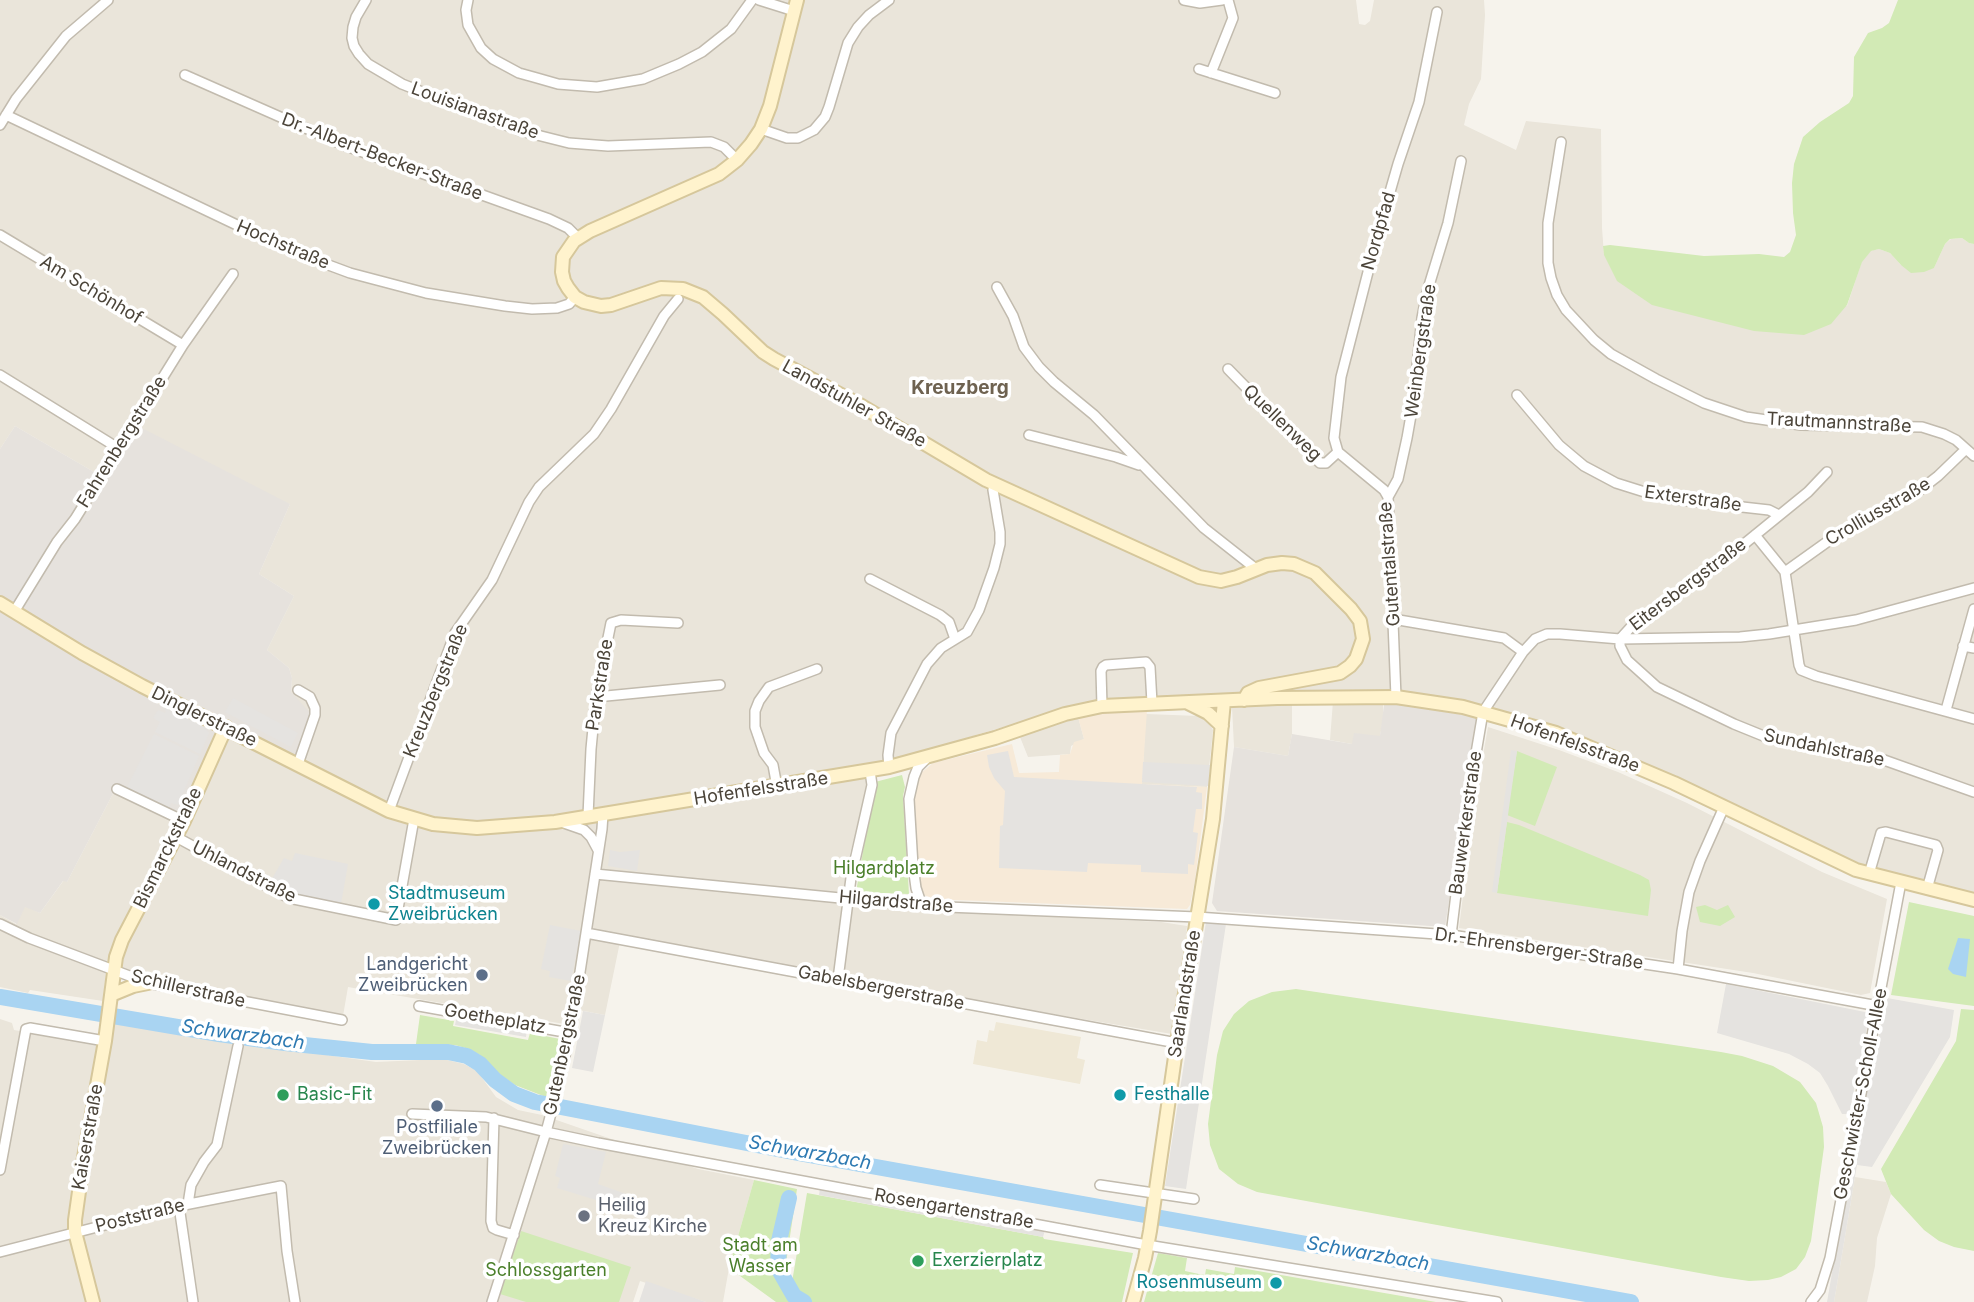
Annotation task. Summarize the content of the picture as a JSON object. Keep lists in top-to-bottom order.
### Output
{
  "streets": {
    "main road": [
      "Landstuhler Straße",
      "Dinglerstraße",
      "Hofenfelsstraße",
      "Bismarckstraße",
      "Saarlandstraße",
      "Kaiserstraße"
    ],
    "street": [
      "Louisianastraße",
      "Dr.-Albert-Becker-Straße",
      "Nordpfad",
      "Hochstraße",
      "Am Schönhof",
      "Weinbergstraße",
      "Quellenweg",
      "Trautmannstraße",
      "Fahrenbergstraße",
      "Exterstraße",
      "Crolliusstraße",
      "Gutentalstraße",
      "Eitersbergstraße",
      "Parkstraße",
      "Kreuzbergstraße",
      "Sundahlstraße",
      "Bauwerkerstraße",
      "Uhlandstraße",
      "Hilgardstraße",
      "Dr.-Ehrensberger-Straße",
      "Gabelsbergerstraße",
      "Schillerstraße",
      "Goetheplatz",
      "Gutenbergstraße",
      "Geschwister-Scholl-Allee",
      "Rosengartenstraße",
      "Poststraße"
    ]
  },
  "crossings": [
    ["Nordpfad", "Quellenweg"],
    ["Nordpfad", "Gutentalstraße"],
    ["Hochstraße", "Landstuhler Straße"],
    ["Am Schönhof", "Fahrenbergstraße"],
    ["Weinbergstraße", "Gutentalstraße"],
    ["Landstuhler Straße", "Hofenfelsstraße"],
    ["Quellenweg", "Gutentalstraße"],
    ["Trautmannstraße", "Crolliusstraße"],
    ["Fahrenbergstraße", "Dinglerstraße"],
    ["Exterstraße", "Eitersbergstraße"],
    ["Gutentalstraße", "Hofenfelsstraße"],
    ["Eitersbergstraße", "Hofenfelsstraße"],
    ["Eitersbergstraße", "Sundahlstraße"],
    ["Eitersbergstraße", "Bauwerkerstraße"],
    ["Parkstraße", "Hofenfelsstraße"],
    ["Kreuzbergstraße", "Dinglerstraße"],
    ["Dinglerstraße", "Hofenfelsstraße"],
    ["Dinglerstraße", "Bismarckstraße"],
    ["Dinglerstraße", "Uhlandstraße"],
    ["Hofenfelsstraße", "Bauwerkerstraße"],
    ["Hofenfelsstraße", "Uhlandstraße"],
    ["Hofenfelsstraße", "Saarlandstraße"],
    ["Hofenfelsstraße", "Gutenbergstraße"],
    ["Hofenfelsstraße", "Geschwister-Scholl-Allee"],
    ["Bauwerkerstraße", "Dr.-Ehrensberger-Straße"],
    ["Bismarckstraße", "Uhlandstraße"],
    ["Bismarckstraße", "Schillerstraße"],
    ["Bismarckstraße", "Kaiserstraße"],
    ["Hilgardstraße", "Dr.-Ehrensberger-Straße"],
    ["Hilgardstraße", "Saarlandstraße"],
    ["Hilgardstraße", "Gutenbergstraße"],
    ["Dr.-Ehrensberger-Straße", "Saarlandstraße"],
    ["Dr.-Ehrensberger-Straße", "Geschwister-Scholl-Allee"],
    ["Gabelsbergerstraße", "Saarlandstraße"],
    ["Gabelsbergerstraße", "Gutenbergstraße"],
    ["Schillerstraße", "Kaiserstraße"],
    ["Saarlandstraße", "Rosengartenstraße"],
    ["Goetheplatz", "Gutenbergstraße"],
    ["Gutenbergstraße", "Rosengartenstraße"],
    ["Kaiserstraße", "Poststraße"]
  ],
  "districts": ["Kreuzberg"],
  "water": ["Schwarzbach"],
  "parks": ["Hilgardplatz", "Stadt am Wasser", "Schlossgarten"],
  "places": [
    "Stadtmuseum Zweibrücken",
    "Landgericht Zweibrücken",
    "Basic-Fit",
    "Festhalle",
    "Postfiliale Zweibrücken",
    "Heilig Kreuz Kirche",
    "Exerzierplatz",
    "Rosenmuseum"
  ]
}
